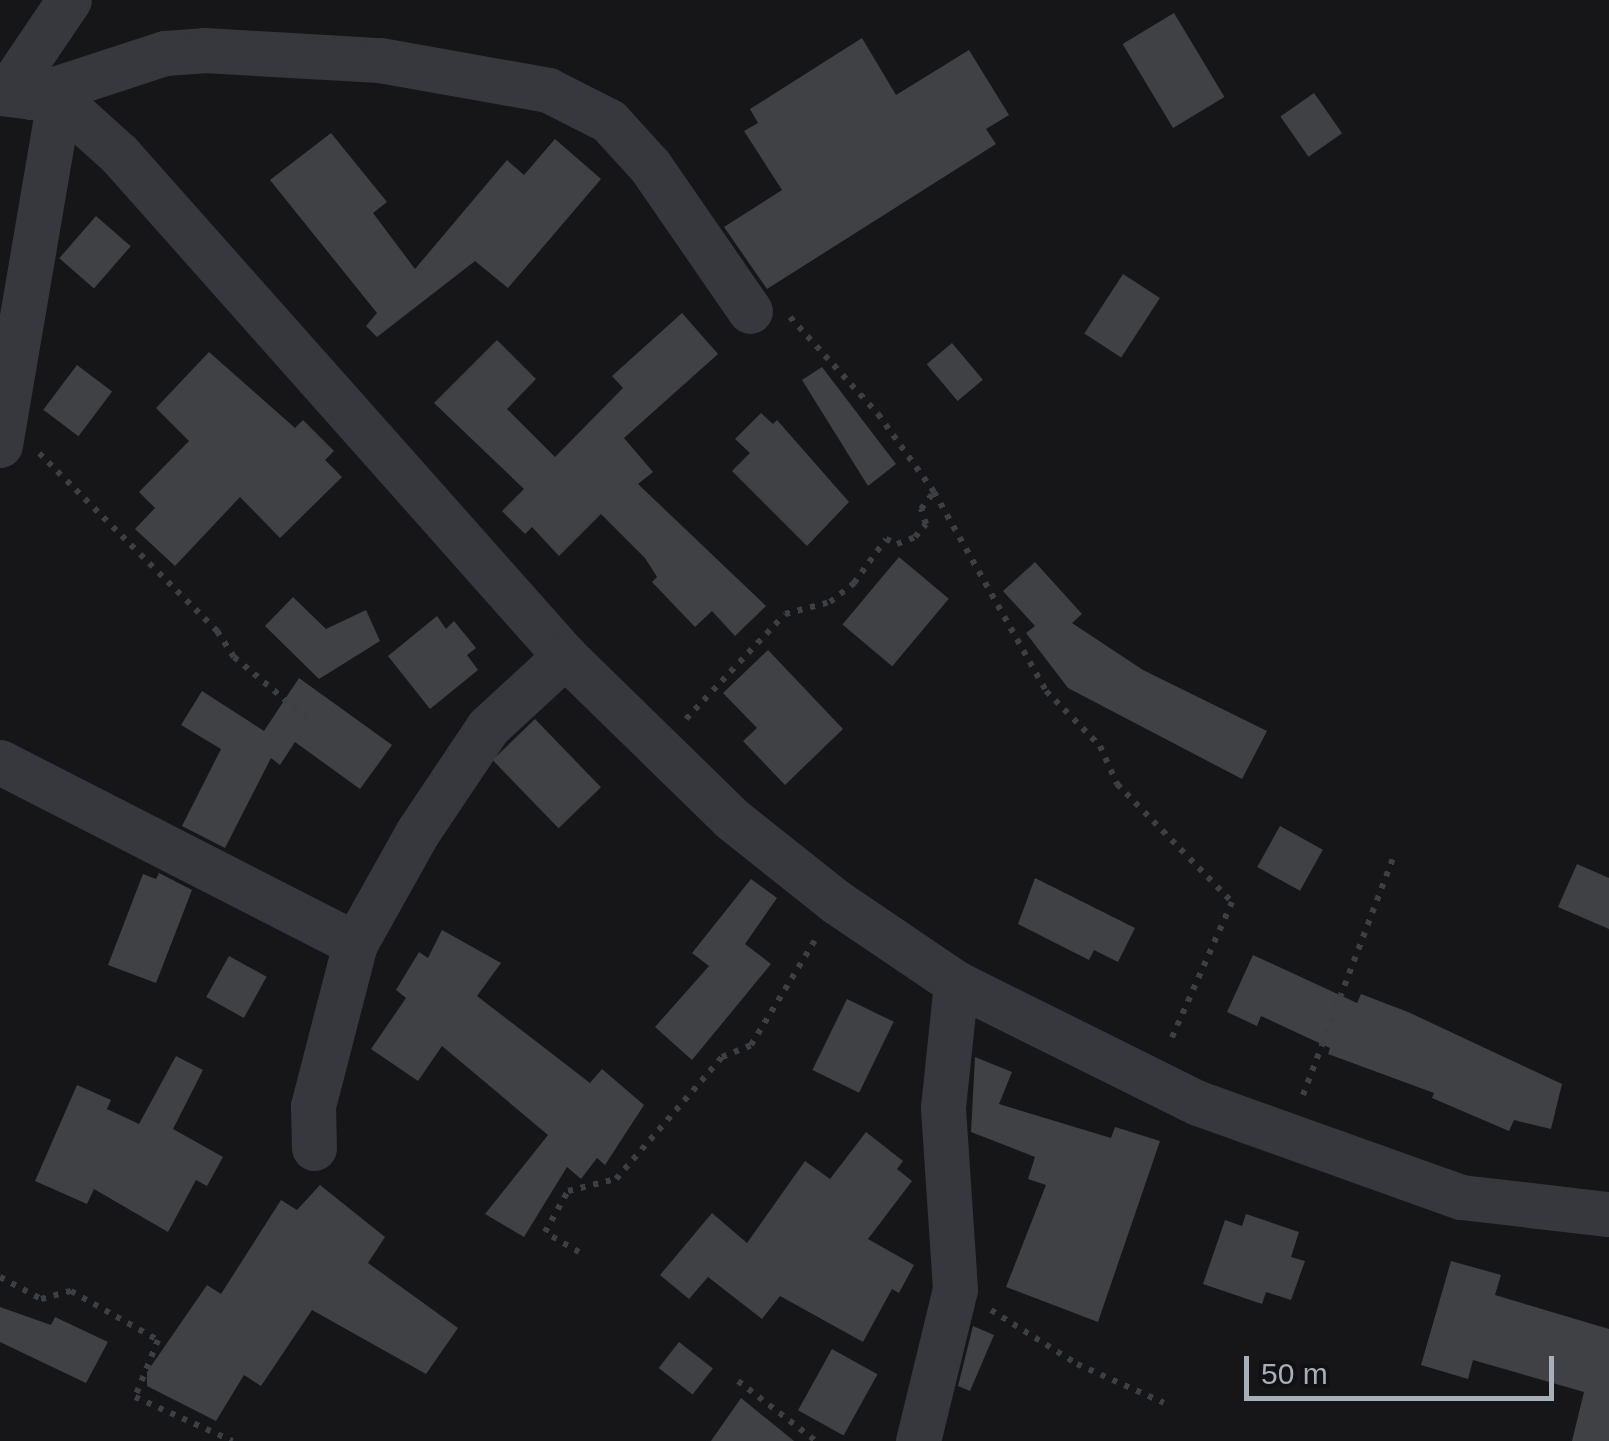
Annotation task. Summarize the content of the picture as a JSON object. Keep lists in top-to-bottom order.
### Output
{
  "scale_bar": "50 m"
}
